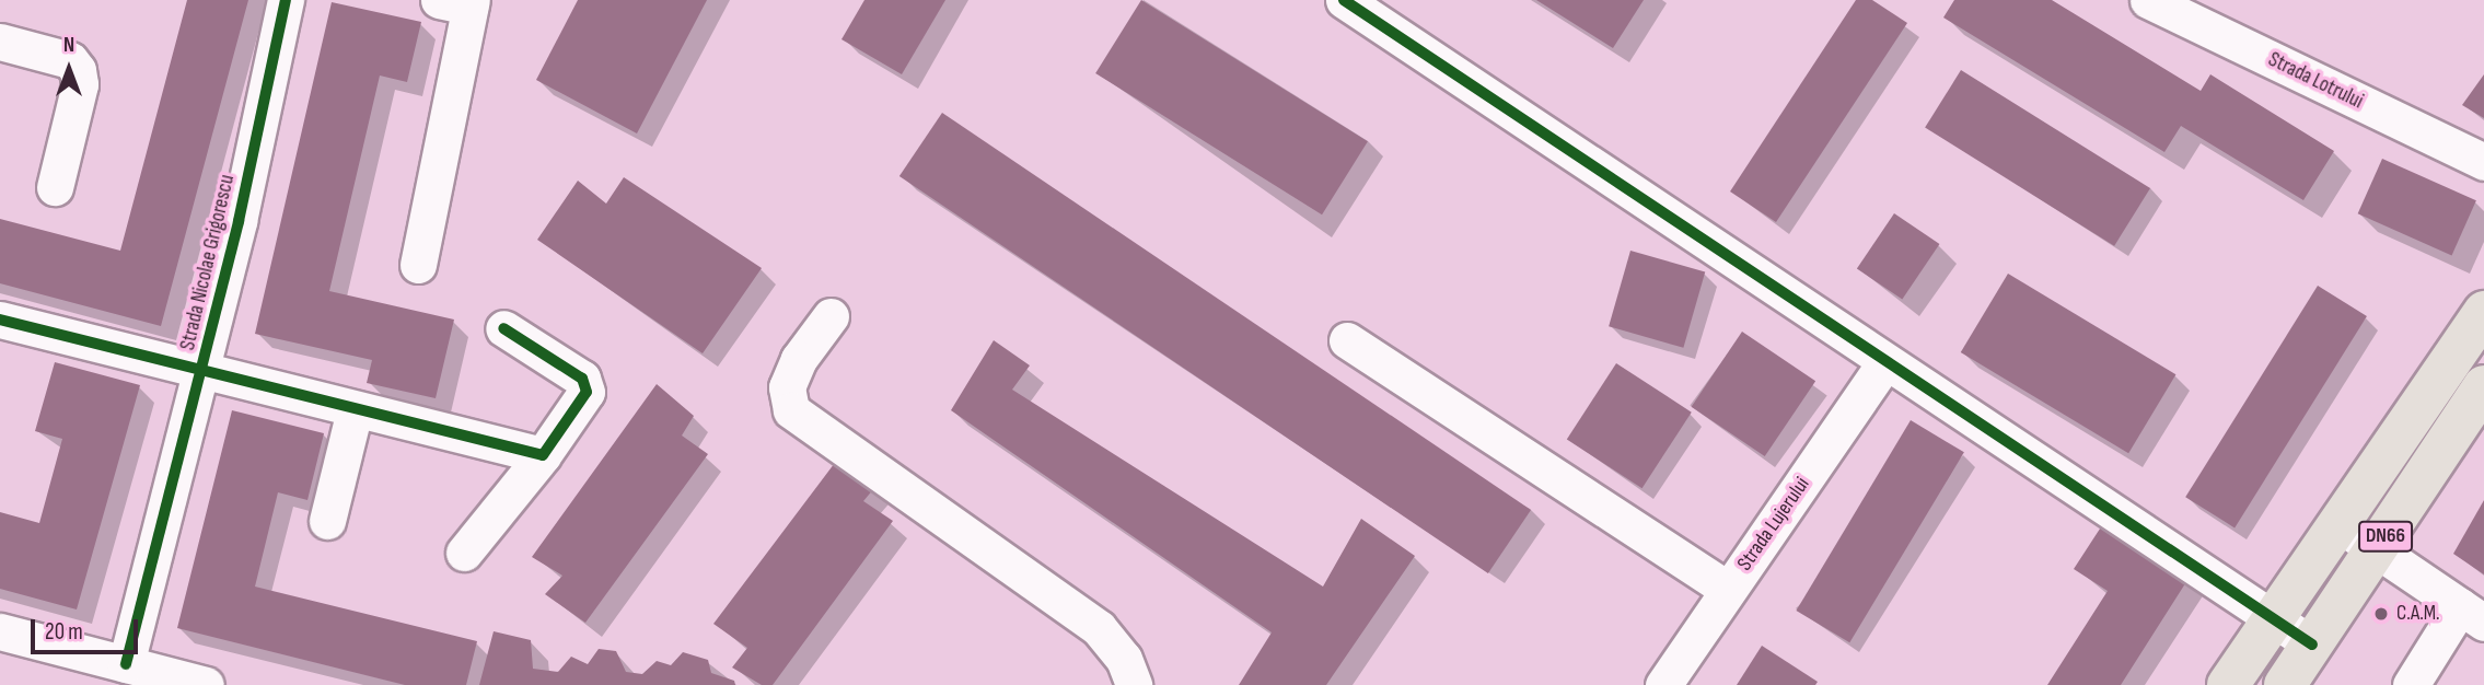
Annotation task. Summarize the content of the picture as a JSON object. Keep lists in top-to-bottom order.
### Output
{
  "streets": {
    "main road": ["DN66"],
    "street": ["Strada Lotrului", "Strada Nicolae Grigorescu", "Strada Lujerului"]
  },
  "places": ["C.A.M."],
  "scale_bar": "20 m",
  "north": "top"
}
